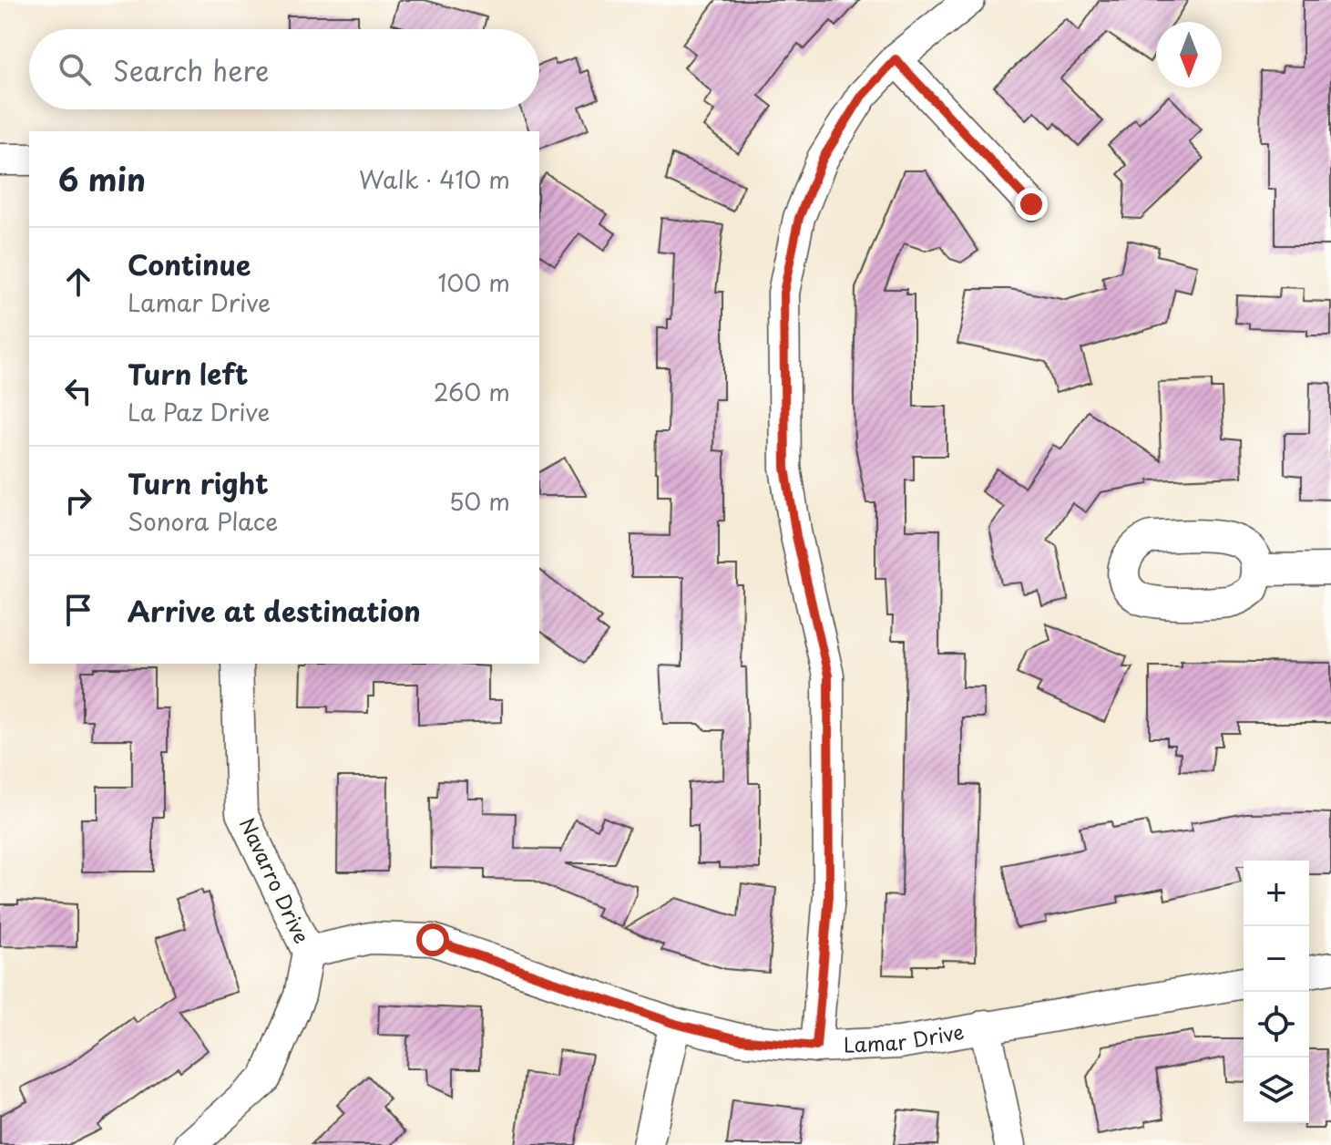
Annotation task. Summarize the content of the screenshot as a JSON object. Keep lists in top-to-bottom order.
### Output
{
  "streets": {
    "street": ["Navarro Drive", "Lamar Drive"]
  },
  "crossings": [
    ["Navarro Drive", "Lamar Drive"]
  ],
  "north": "bottom",
  "page": {
    "search": "Search here",
    "heading": ["6 min", "Walk · 410 m"],
    "list": [
      ["Continue", "Lamar Drive", "100 m"],
      ["Turn left", "La Paz Drive", "260 m"],
      ["Turn right", "Sonora Place", "50 m"],
      "Arrive at destination"
    ],
    "map_buttons": ["+", "−"]
  }
}
